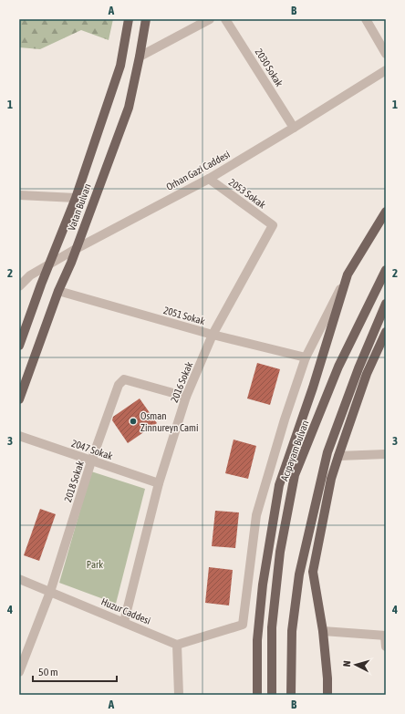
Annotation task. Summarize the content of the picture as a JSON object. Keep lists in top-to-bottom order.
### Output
{
  "streets": {
    "main road": ["Vatan Bulvarı", "Acıpayam Bulvarı"],
    "street": [
      "2030 Sokak",
      "Orhan Gazi Caddesi",
      "2053 Sokak",
      "2051 Sokak",
      "2016 Sokak",
      "2047 Sokak",
      "2018 Sokak",
      "Huzur Caddesi"
    ]
  },
  "crossings": [
    ["2030 Sokak", "Orhan Gazi Caddesi"],
    ["Orhan Gazi Caddesi", "2053 Sokak"],
    ["Orhan Gazi Caddesi", "Vatan Bulvarı"],
    ["2053 Sokak", "2016 Sokak"],
    ["Vatan Bulvarı", "2051 Sokak"],
    ["2051 Sokak", "2016 Sokak"],
    ["2016 Sokak", "2047 Sokak"],
    ["2016 Sokak", "2018 Sokak"],
    ["2016 Sokak", "Huzur Caddesi"],
    ["2047 Sokak", "2018 Sokak"],
    ["2018 Sokak", "Huzur Caddesi"]
  ],
  "parks": ["Park"],
  "places": ["Osman Zinnureyn Cami"],
  "scale_bar": "50 m",
  "north": "left",
  "grid": {
    "columns": ["A", "B"],
    "rows": [
      "1",
      "2",
      "3",
      "4"
    ]
  }
}
